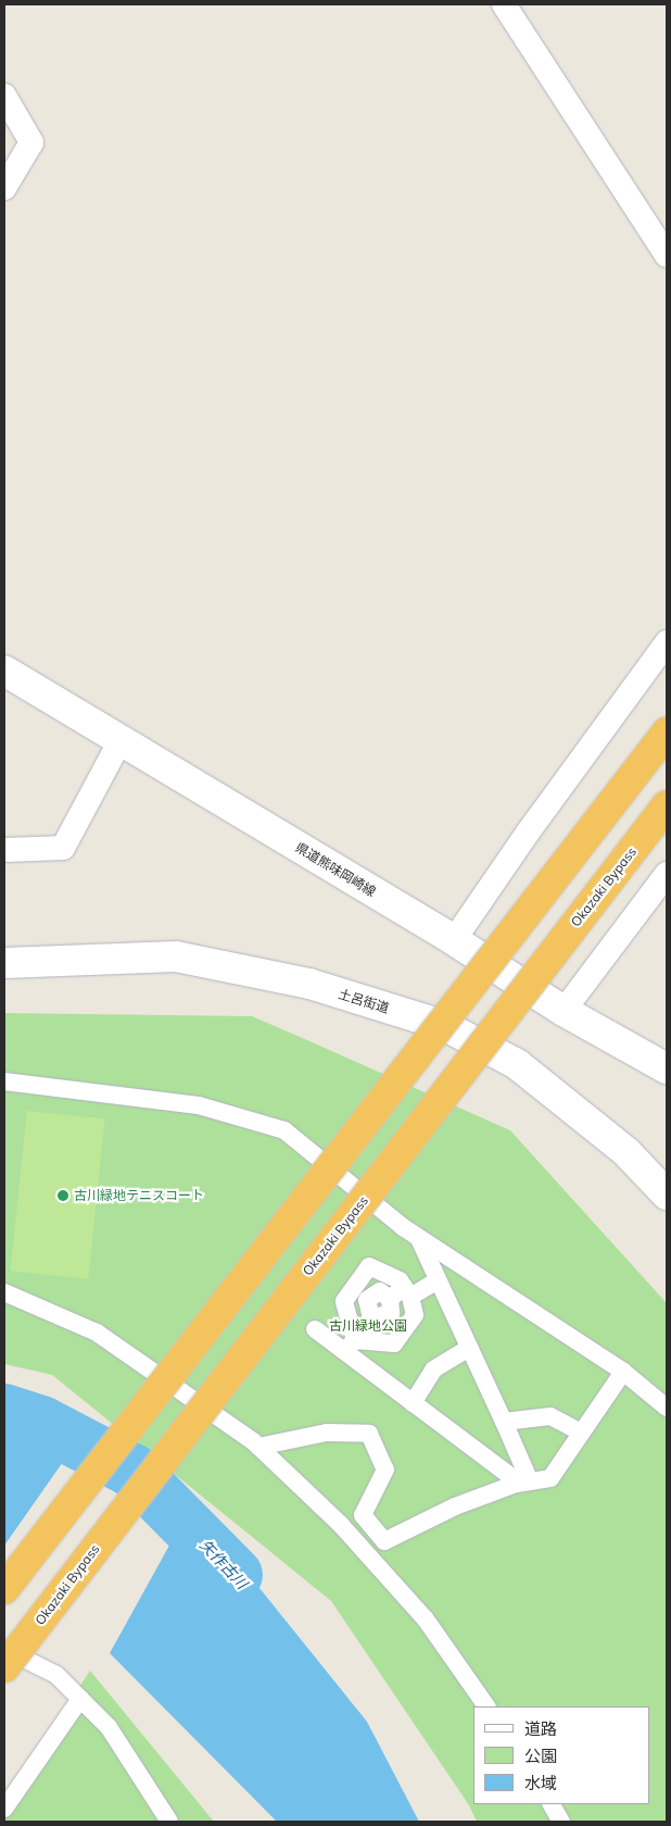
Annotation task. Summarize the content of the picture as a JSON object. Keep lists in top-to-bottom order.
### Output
{
  "streets": {
    "highway": ["Okazaki Bypass"],
    "main road": ["県道熊味岡崎線", "土呂街道"]
  },
  "water": ["矢作古川"],
  "parks": ["古川緑地公園"],
  "places": ["古川緑地テニスコート"],
  "legend": ["道路", "公園", "水域"]
}
